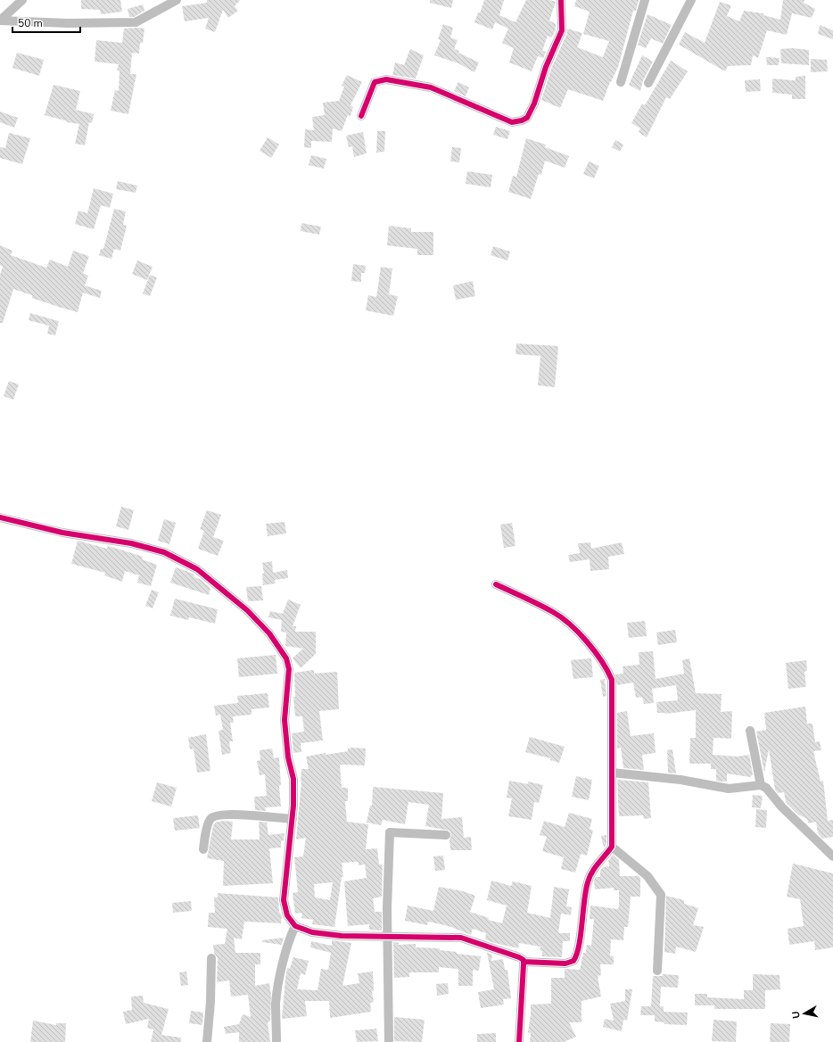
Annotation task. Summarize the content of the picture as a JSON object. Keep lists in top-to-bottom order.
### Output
{
  "scale_bar": "50 m",
  "north": "left"
}
